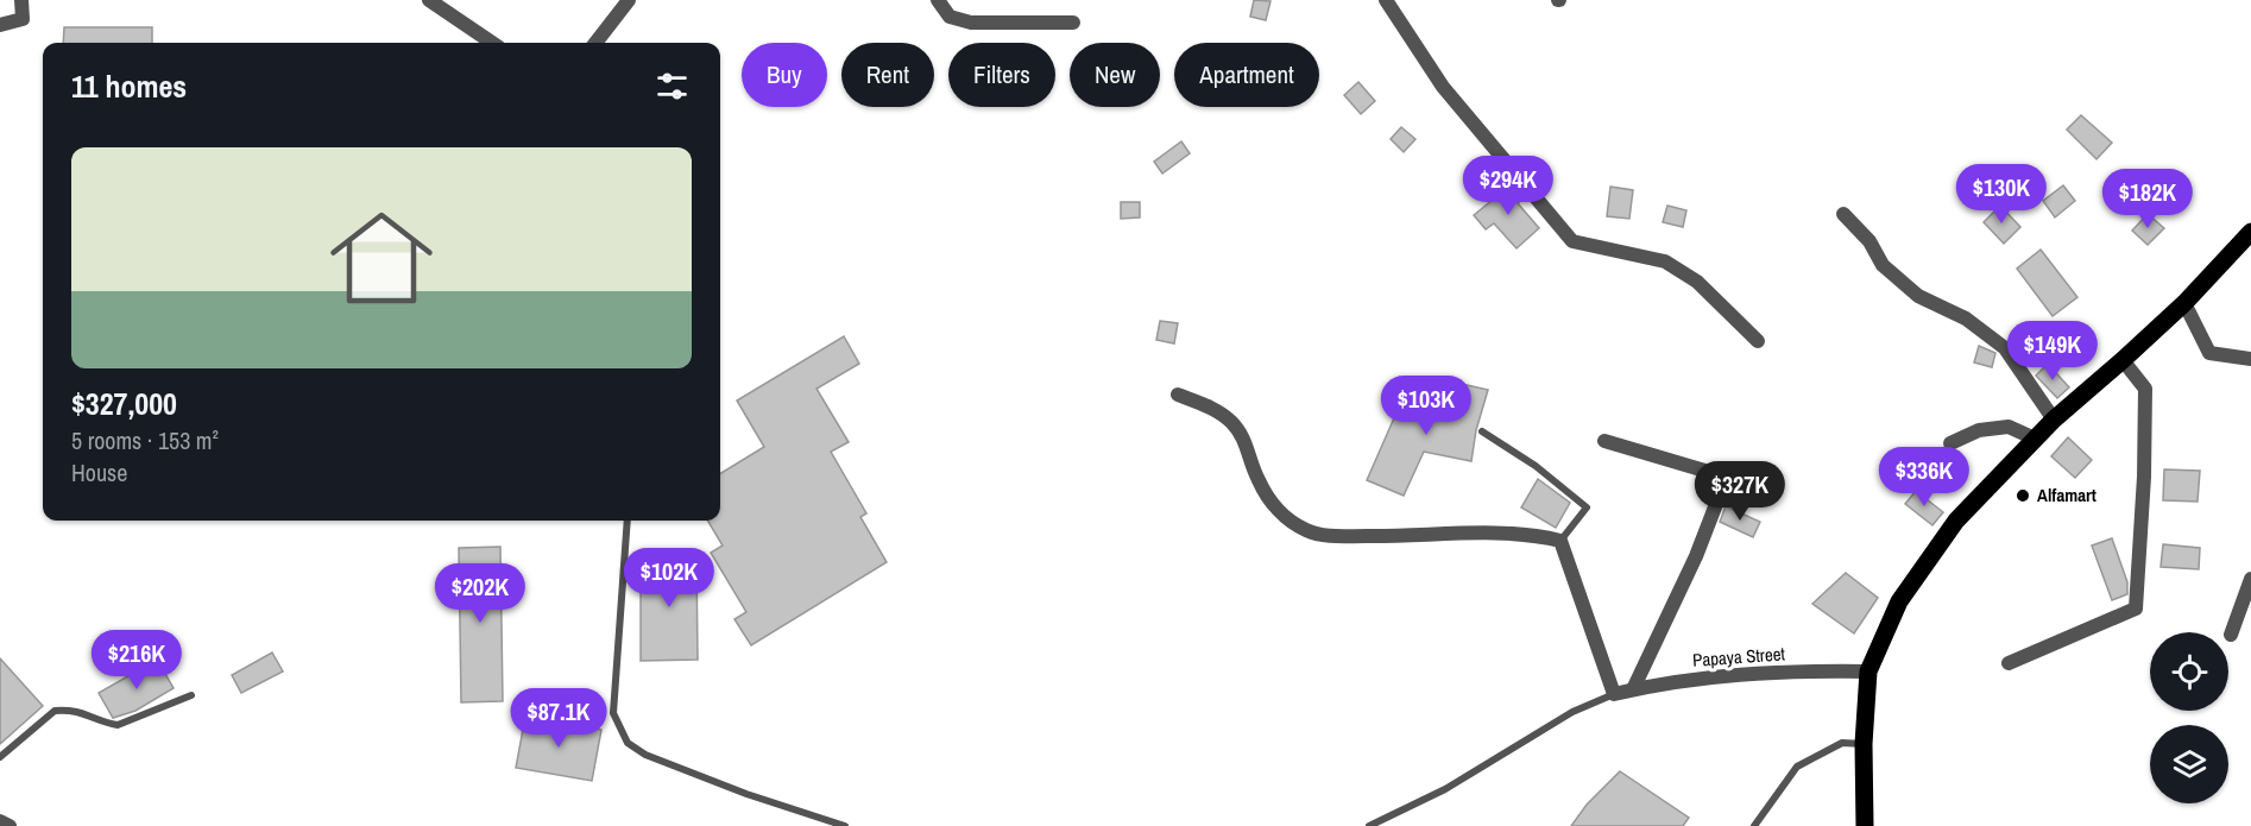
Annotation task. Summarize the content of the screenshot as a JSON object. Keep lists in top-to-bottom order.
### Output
{
  "streets": {
    "street": ["Papaya Street"]
  },
  "places": ["Alfamart"],
  "page": {
    "chip": [
      "Buy",
      "Rent",
      "Filters",
      "New",
      "Apartment"
    ],
    "heading": "11 homes",
    "list": [
      {
        "name": "$327,000",
        "note": "5 rooms · 153 m² · House"
      }
    ],
    "price": [
      "$294K",
      "$130K",
      "$182K",
      "$149K",
      "$103K",
      "$336K",
      "$327K",
      "$102K",
      "$202K",
      "$216K",
      "$87.1K"
    ]
  }
}
